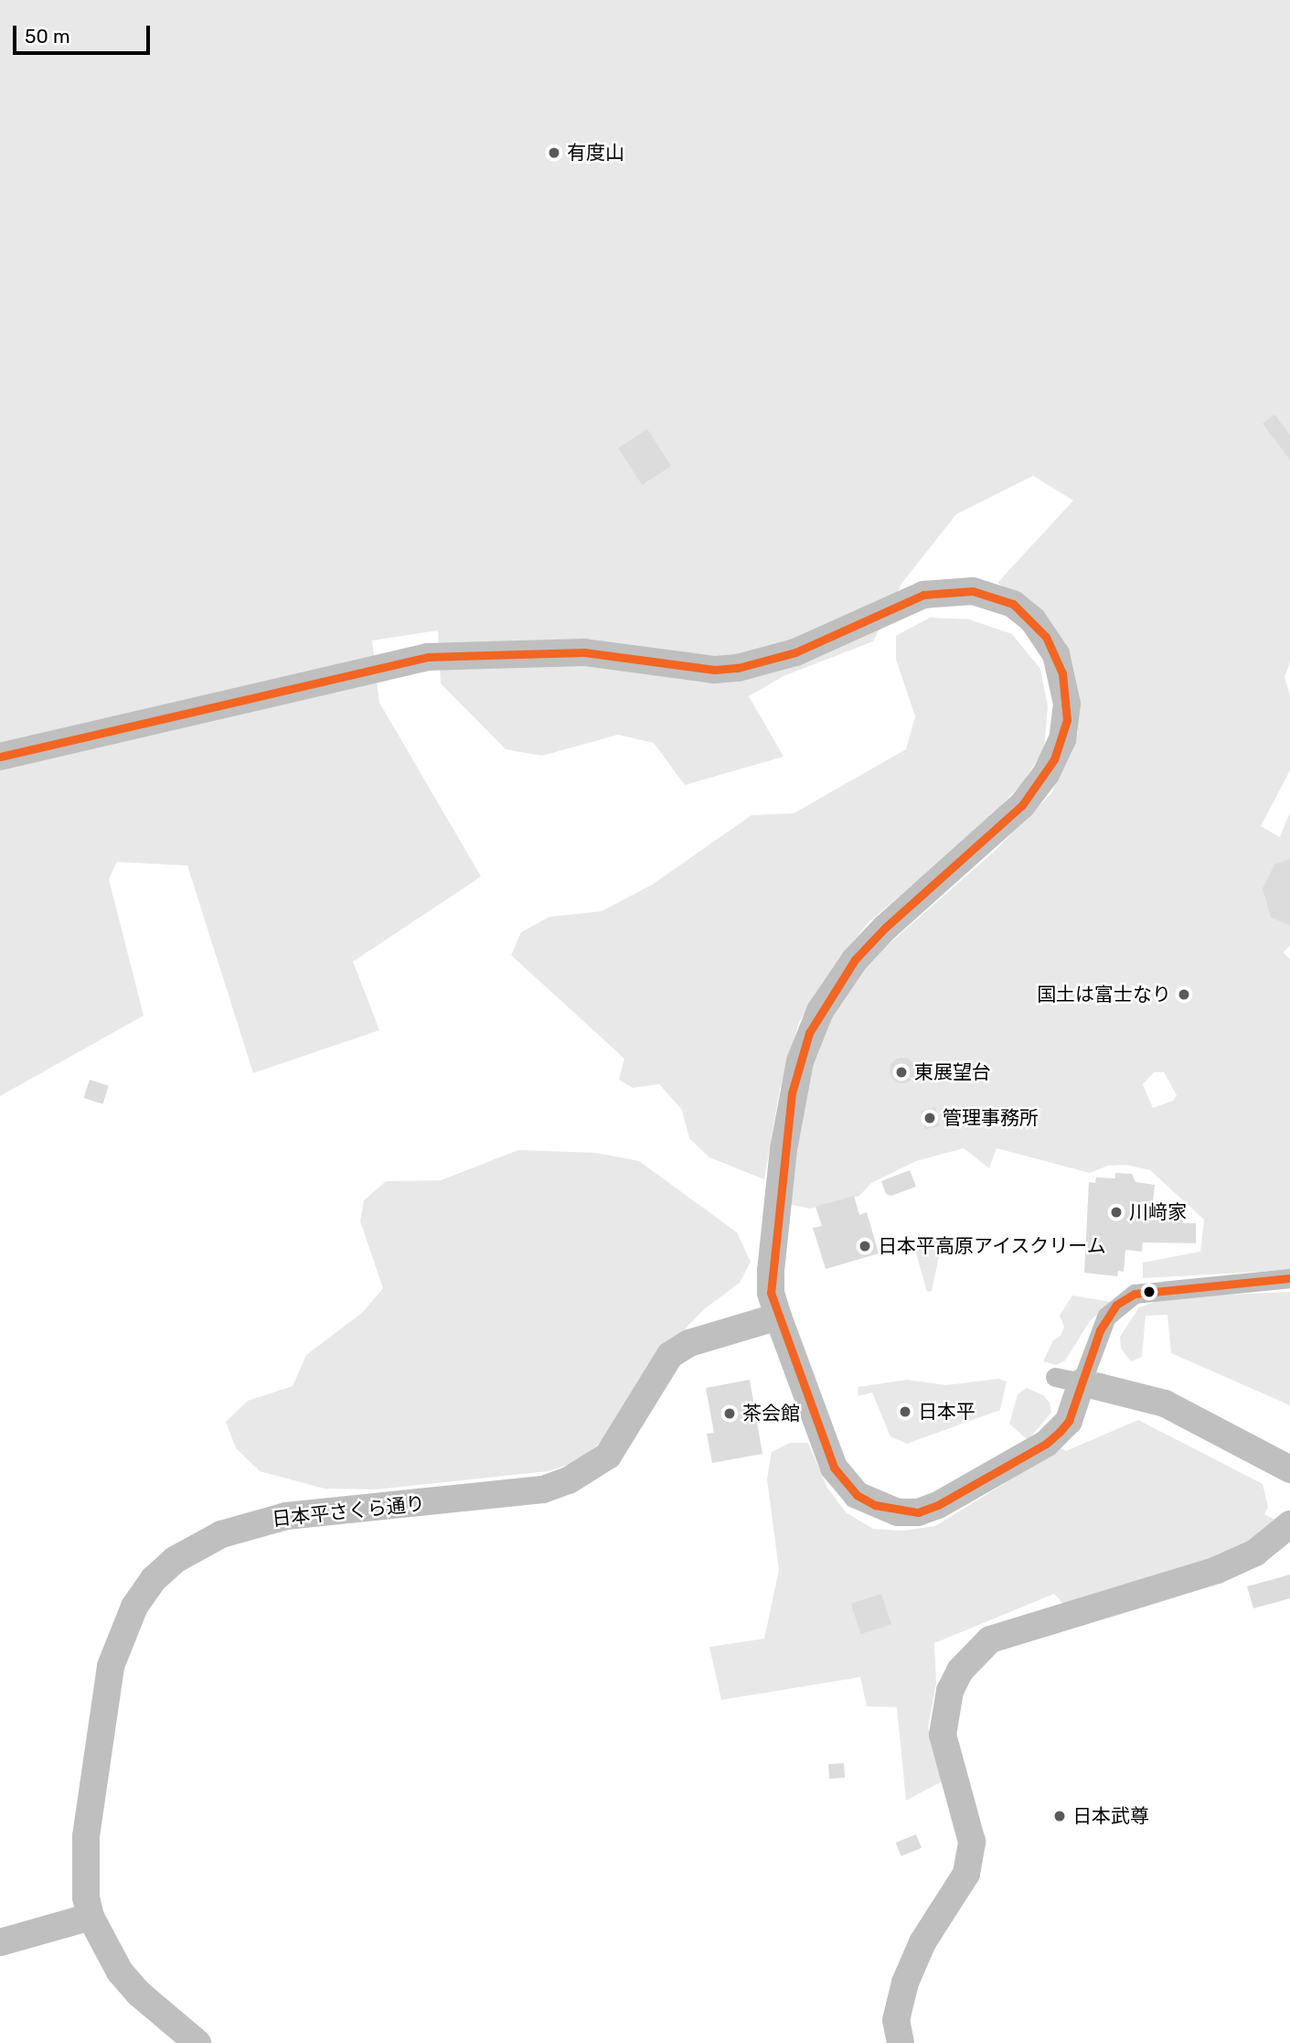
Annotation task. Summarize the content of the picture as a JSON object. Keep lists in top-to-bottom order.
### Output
{
  "streets": {
    "street": ["日本平さくら通り"]
  },
  "places": [
    "有度山",
    "国土は富士なり",
    "東展望台",
    "管理事務所",
    "川﨑家",
    "日本平高原アイスクリーム",
    "日本平",
    "茶会館",
    "日本武尊"
  ],
  "scale_bar": "50 m"
}
